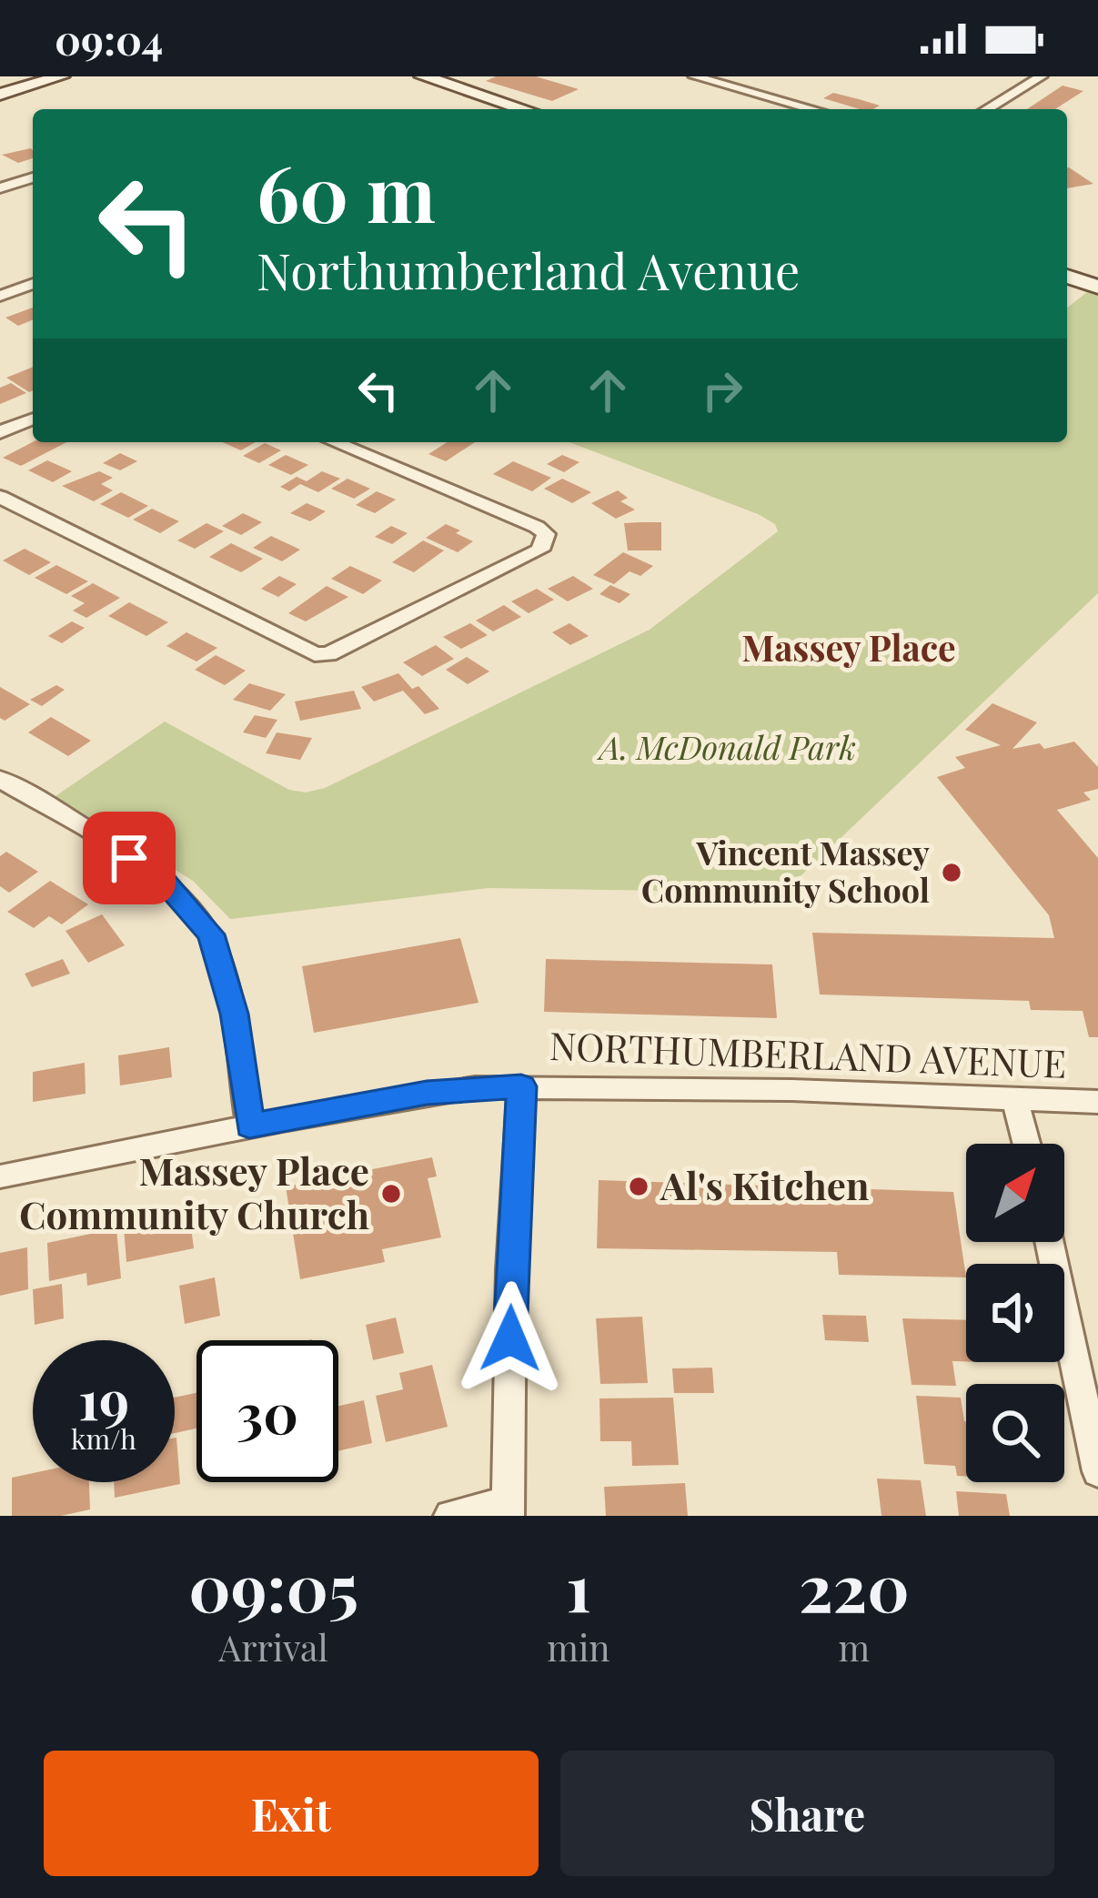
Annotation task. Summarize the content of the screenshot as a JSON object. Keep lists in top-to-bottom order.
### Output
{
  "streets": {
    "street": ["NORTHUMBERLAND AVENUE"]
  },
  "districts": ["Massey Place"],
  "parks": ["A. McDonald Park"],
  "places": ["Vincent Massey Community School", "Al's Kitchen", "Massey Place Community Church"],
  "north": "top right",
  "page": {
    "status": "09:04",
    "turn": ["60 m", "Northumberland Avenue"],
    "speed": "19 km/h",
    "limit": "30",
    "eta": [
      "09:05",
      "Arrival",
      "1",
      "min",
      "220",
      "m"
    ],
    "buttons": ["Exit", "Share"]
  }
}
